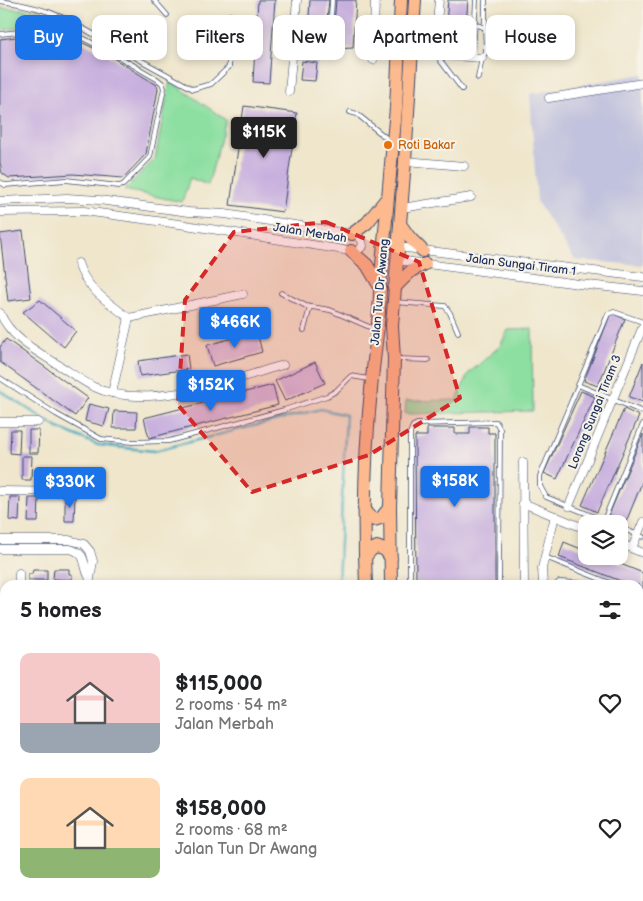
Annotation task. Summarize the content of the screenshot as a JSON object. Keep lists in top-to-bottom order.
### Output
{
  "streets": {
    "main road": ["Jalan Tun Dr Awang"],
    "street": ["Jalan Merbah", "Jalan Sungai Tiram 1", "Lorong Sungai Tiram 3"]
  },
  "crossings": [
    ["Jalan Sungai Tiram 1", "Jalan Tun Dr Awang"]
  ],
  "places": ["Roti Bakar"],
  "page": {
    "chip": [
      "Buy",
      "Rent",
      "Filters",
      "New",
      "Apartment",
      "House"
    ],
    "price": [
      "$115K",
      "$466K",
      "$152K",
      "$158K",
      "$330K"
    ],
    "heading": "5 homes",
    "list": [
      {
        "name": "$115,000",
        "note": "2 rooms · 54 m² · Jalan Merbah"
      },
      {
        "name": "$158,000",
        "note": "2 rooms · 68 m² · Jalan Tun Dr Awang"
      }
    ]
  }
}
